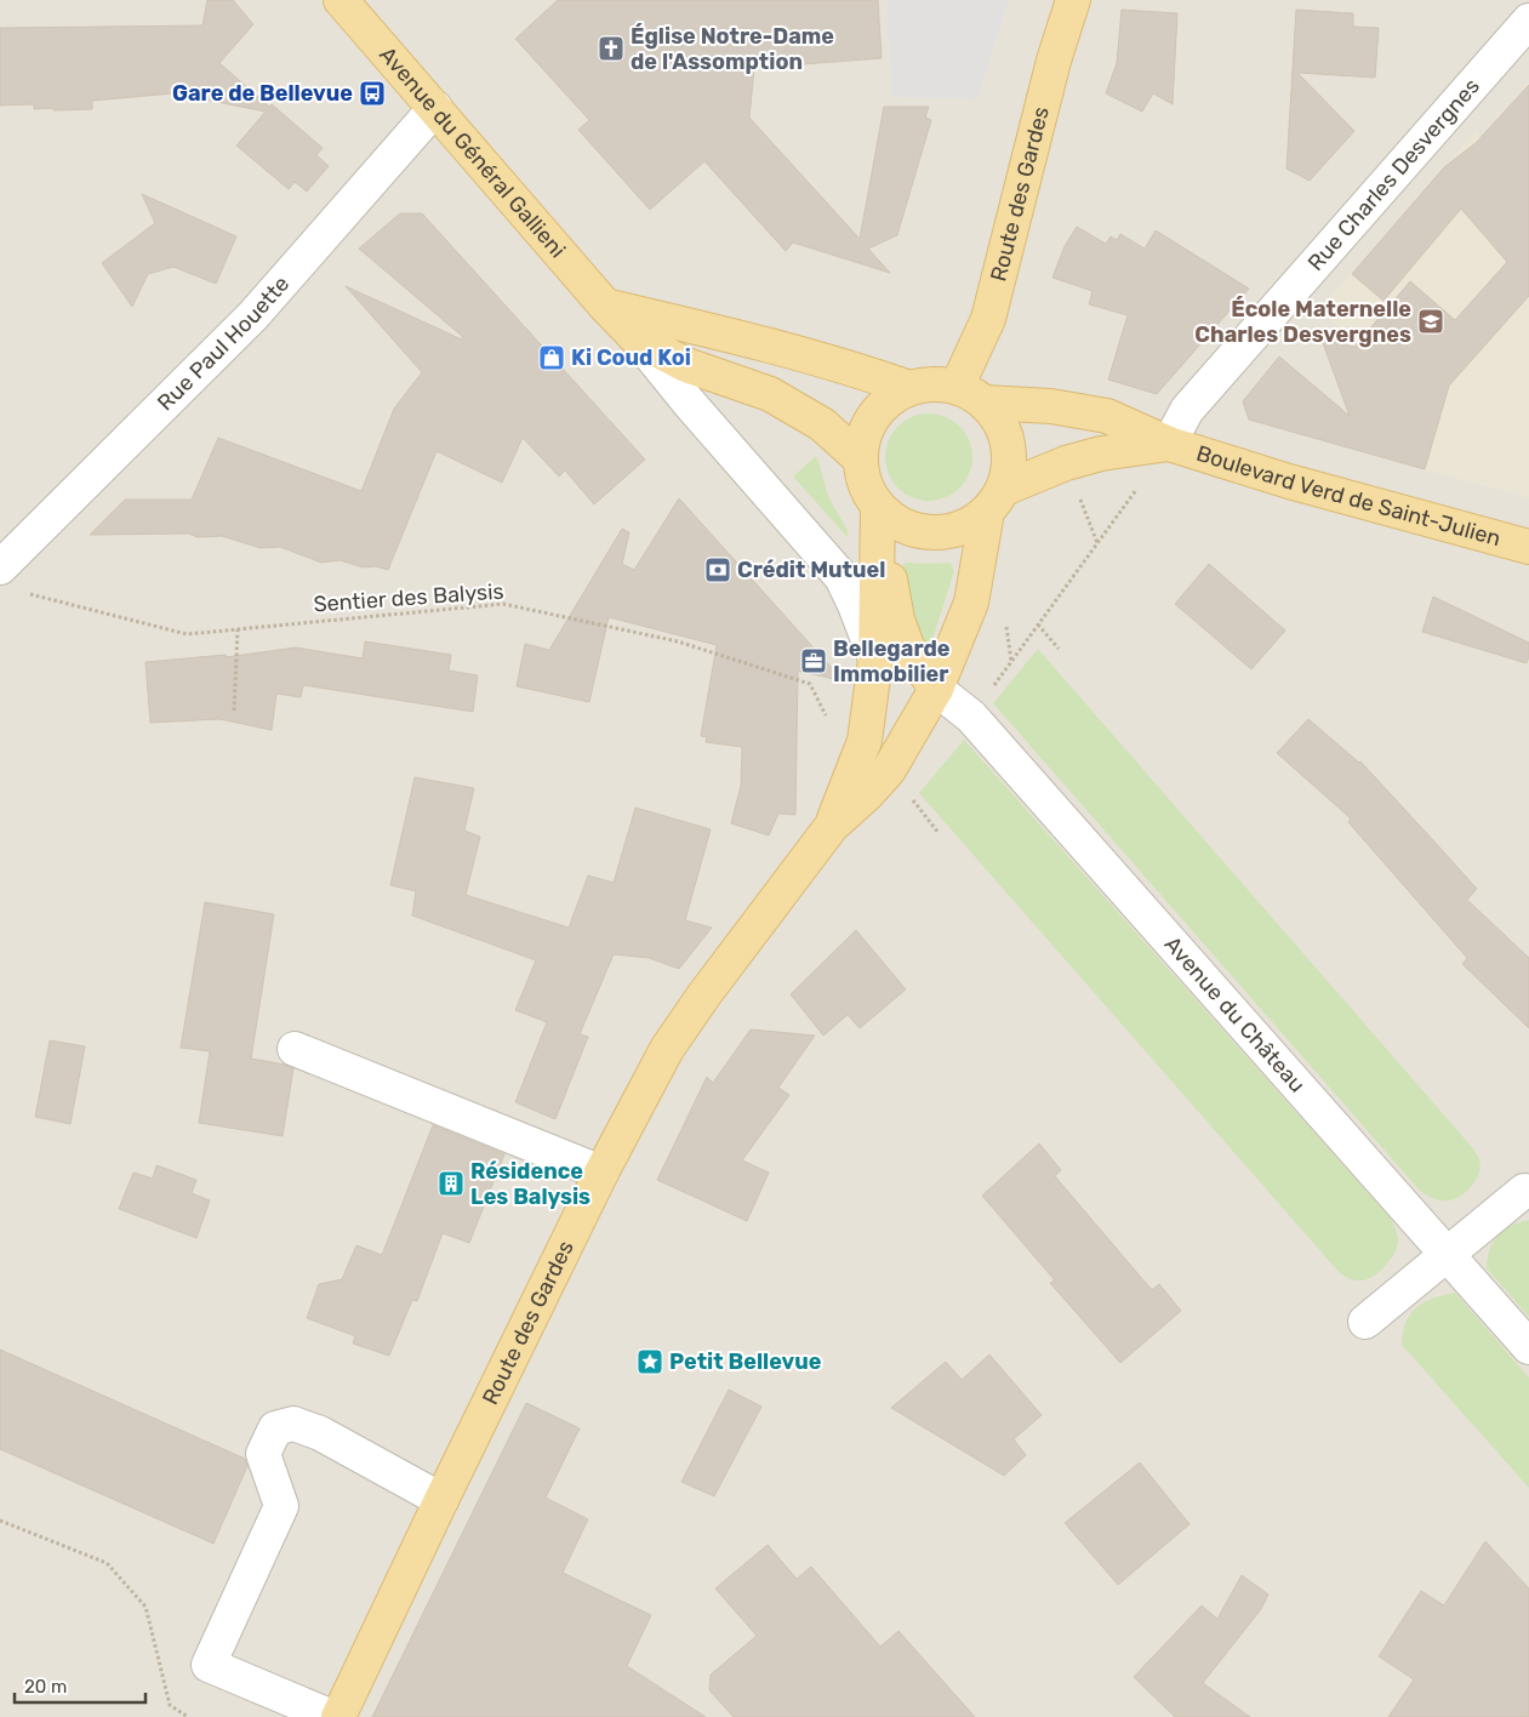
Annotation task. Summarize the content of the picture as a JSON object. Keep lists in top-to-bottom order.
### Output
{
  "streets": {
    "main road": ["Avenue du Général Gallieni", "Route des Gardes", "Boulevard Verd de Saint-Julien"],
    "street": ["Rue Charles Desvergnes", "Rue Paul Houette", "Avenue du Château"],
    "path": ["Sentier des Balysis"]
  },
  "crossings": [
    ["Avenue du Général Gallieni", "Route des Gardes"],
    ["Avenue du Général Gallieni", "Rue Paul Houette"],
    ["Avenue du Général Gallieni", "Boulevard Verd de Saint-Julien"],
    ["Rue Charles Desvergnes", "Boulevard Verd de Saint-Julien"],
    ["Route des Gardes", "Boulevard Verd de Saint-Julien"],
    ["Route des Gardes", "Sentier des Balysis"],
    ["Route des Gardes", "Avenue du Château"]
  ],
  "places": {
    "church": ["Église Notre-Dame de l'Assomption"],
    "bus stop": ["Gare de Bellevue"],
    "school or university": ["École Maternelle Charles Desvergnes"],
    "shop": ["Ki Coud Koi"],
    "bank": ["Crédit Mutuel"],
    "office": ["Bellegarde Immobilier"],
    "building": ["Résidence Les Balysis"],
    "place": ["Petit Bellevue"]
  },
  "scale_bar": "20 m"
}
